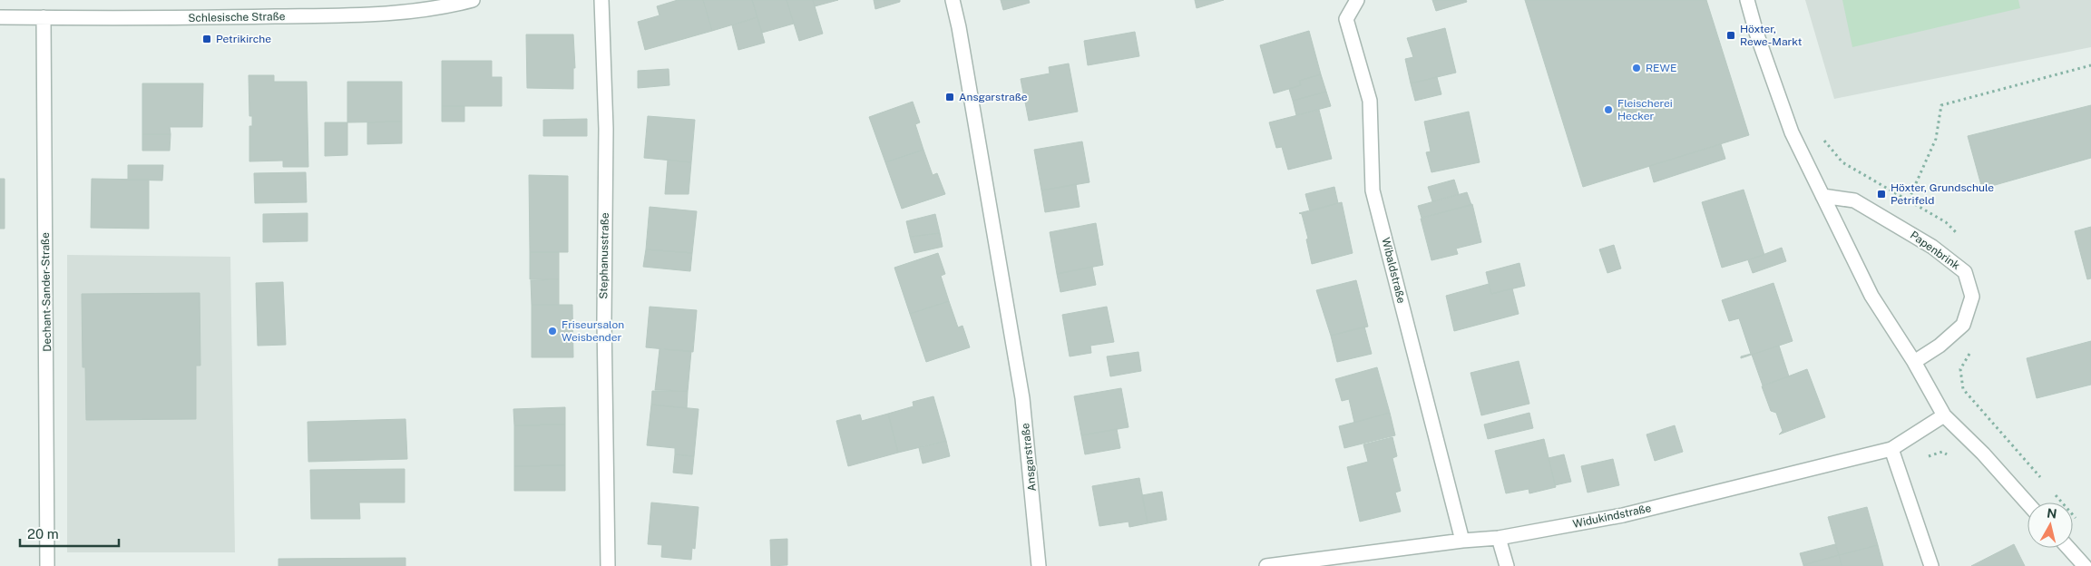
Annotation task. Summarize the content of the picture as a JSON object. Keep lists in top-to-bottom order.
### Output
{
  "streets": {
    "street": [
      "Schlesische Straße",
      "Papenbrink",
      "Stephanusstraße",
      "Wibaldstraße",
      "Dechant-Sander-Straße",
      "Ansgarstraße",
      "Widukindstraße"
    ]
  },
  "crossings": [
    ["Schlesische Straße", "Dechant-Sander-Straße"],
    ["Wibaldstraße", "Widukindstraße"]
  ],
  "places": {
    "transit": [
      "Höxter, Rewe-Markt",
      "Petrikirche",
      "Ansgarstraße",
      "Höxter, Grundschule Petrifeld"
    ],
    "other": ["REWE", "Fleischerei Hecker", "Friseursalon Weisbender"]
  },
  "scale_bar": "20 m",
  "north": "top"
}
